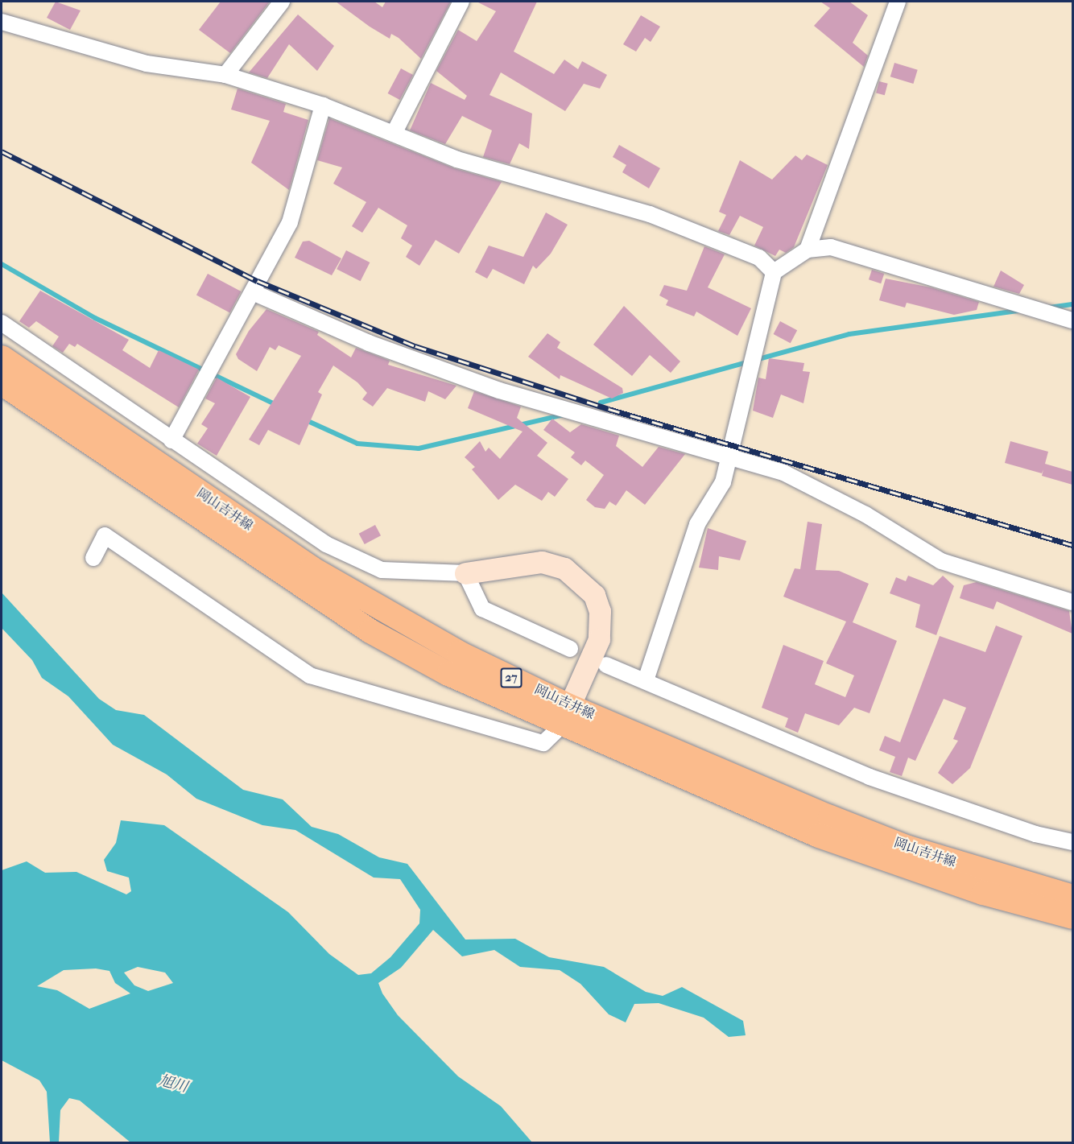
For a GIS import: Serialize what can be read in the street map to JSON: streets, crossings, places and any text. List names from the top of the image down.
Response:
{
  "streets": {
    "main road": ["岡山吉井線", "27"]
  },
  "water": ["旭川"]
}
